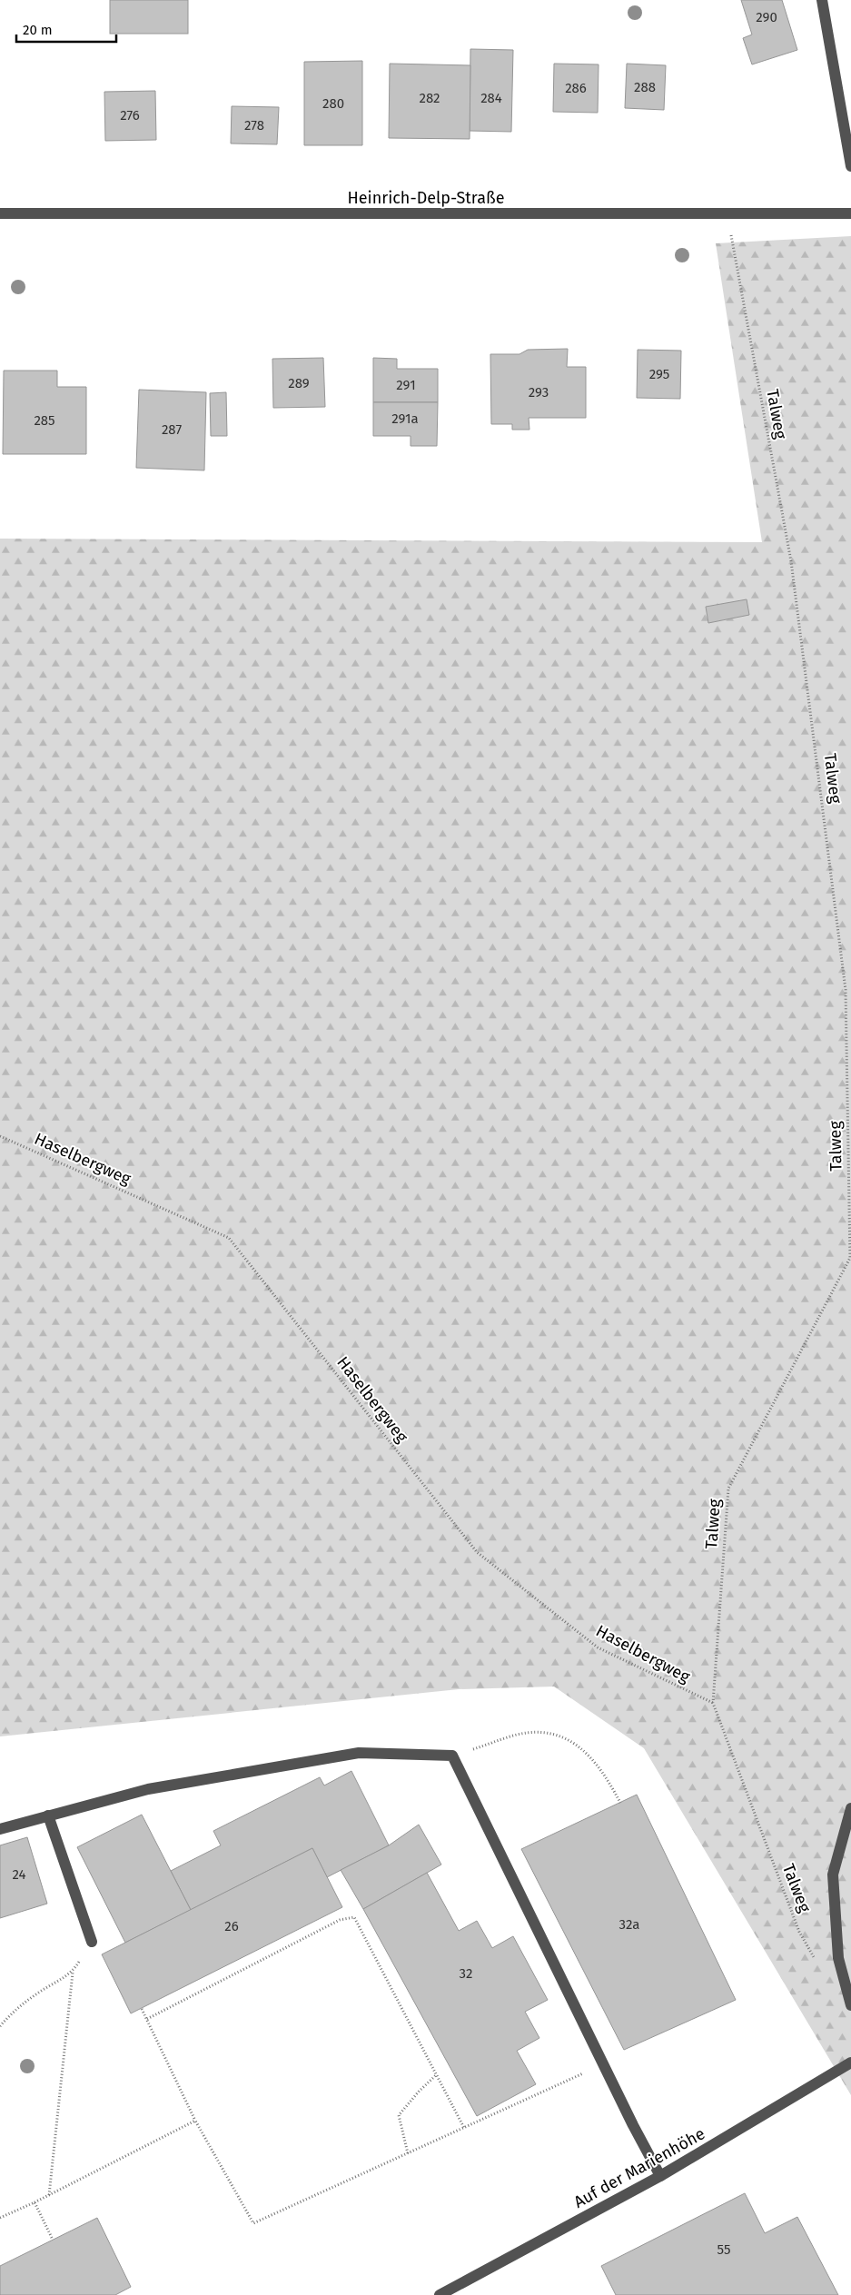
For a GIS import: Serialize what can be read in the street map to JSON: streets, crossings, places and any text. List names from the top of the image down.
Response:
{
  "streets": {
    "street": ["Heinrich-Delp-Straße", "Auf der Marienhöhe"],
    "path": ["Talweg", "Haselbergweg"]
  },
  "crossings": [
    ["Heinrich-Delp-Straße", "Talweg"],
    ["Talweg", "Haselbergweg"]
  ],
  "house_numbers": [
    "290",
    "288",
    "286",
    "282",
    "284",
    "280",
    "276",
    "278",
    "295",
    "289",
    "291",
    "293",
    "291a",
    "285",
    "287",
    "24",
    "32a",
    "26",
    "32",
    "55"
  ],
  "scale_bar": "20 m"
}
